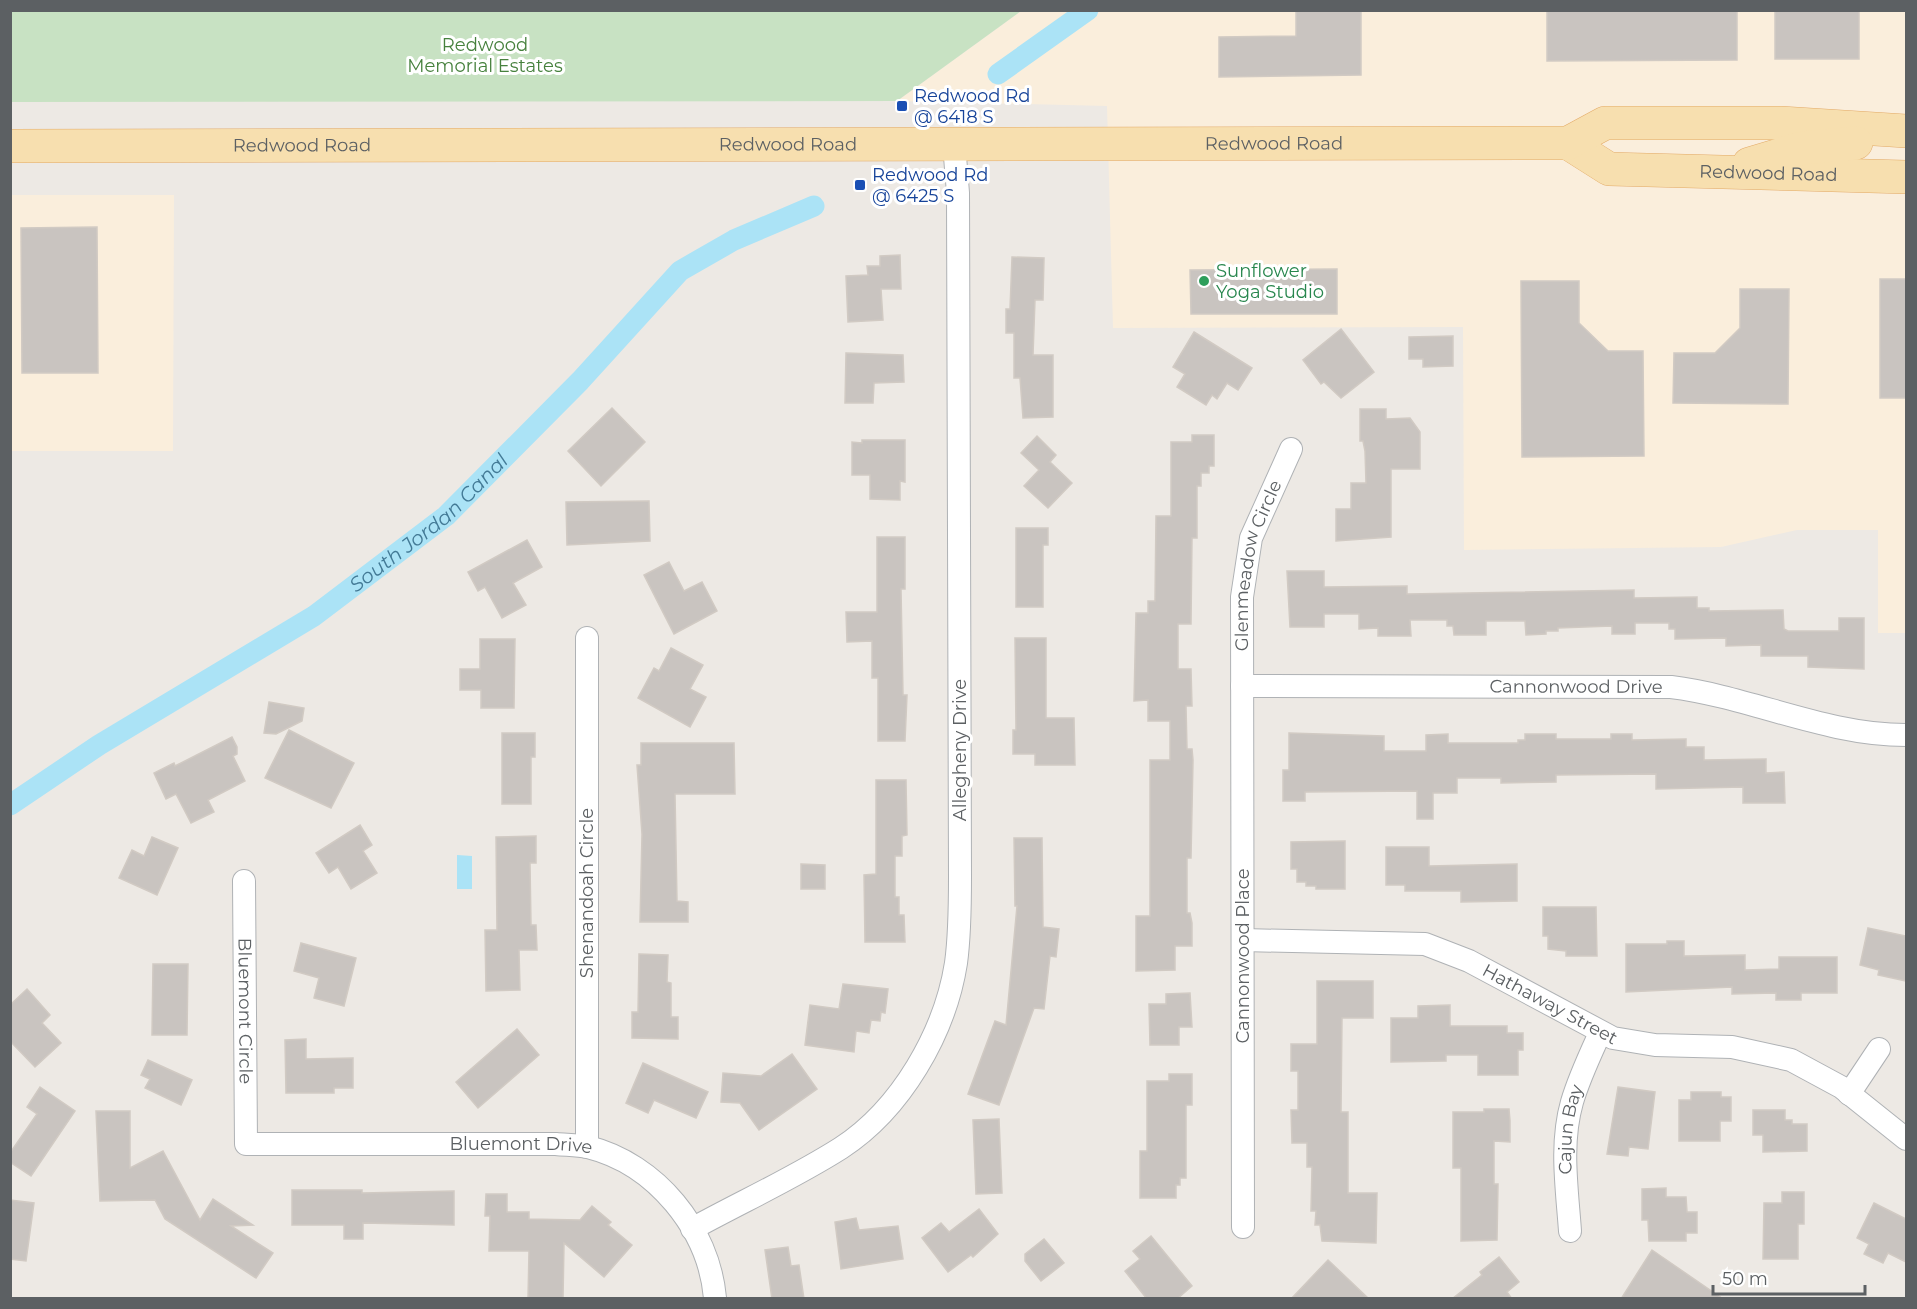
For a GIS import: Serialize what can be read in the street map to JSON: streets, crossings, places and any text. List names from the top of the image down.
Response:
{
  "streets": {
    "main road": ["Redwood Road"],
    "street": [
      "Glenmeadow Circle",
      "Cannonwood Drive",
      "Allegheny Drive",
      "Shenandoah Circle",
      "Cannonwood Place",
      "Hathaway Street",
      "Bluemont Circle",
      "Cajun Bay",
      "Bluemont Drive"
    ]
  },
  "crossings": [
    ["Redwood Road", "Allegheny Drive"],
    ["Glenmeadow Circle", "Cannonwood Drive"],
    ["Glenmeadow Circle", "Cannonwood Place"],
    ["Cannonwood Drive", "Cannonwood Place"],
    ["Allegheny Drive", "Bluemont Drive"],
    ["Shenandoah Circle", "Bluemont Drive"],
    ["Cannonwood Place", "Hathaway Street"],
    ["Hathaway Street", "Cajun Bay"],
    ["Bluemont Circle", "Bluemont Drive"]
  ],
  "water": ["South Jordan Canal"],
  "parks": ["Redwood Memorial Estates"],
  "places": {
    "transit": ["Redwood Rd @ 6418 S", "Redwood Rd @ 6425 S"],
    "other": ["Sunflower Yoga Studio"]
  },
  "scale_bar": "50 m"
}
